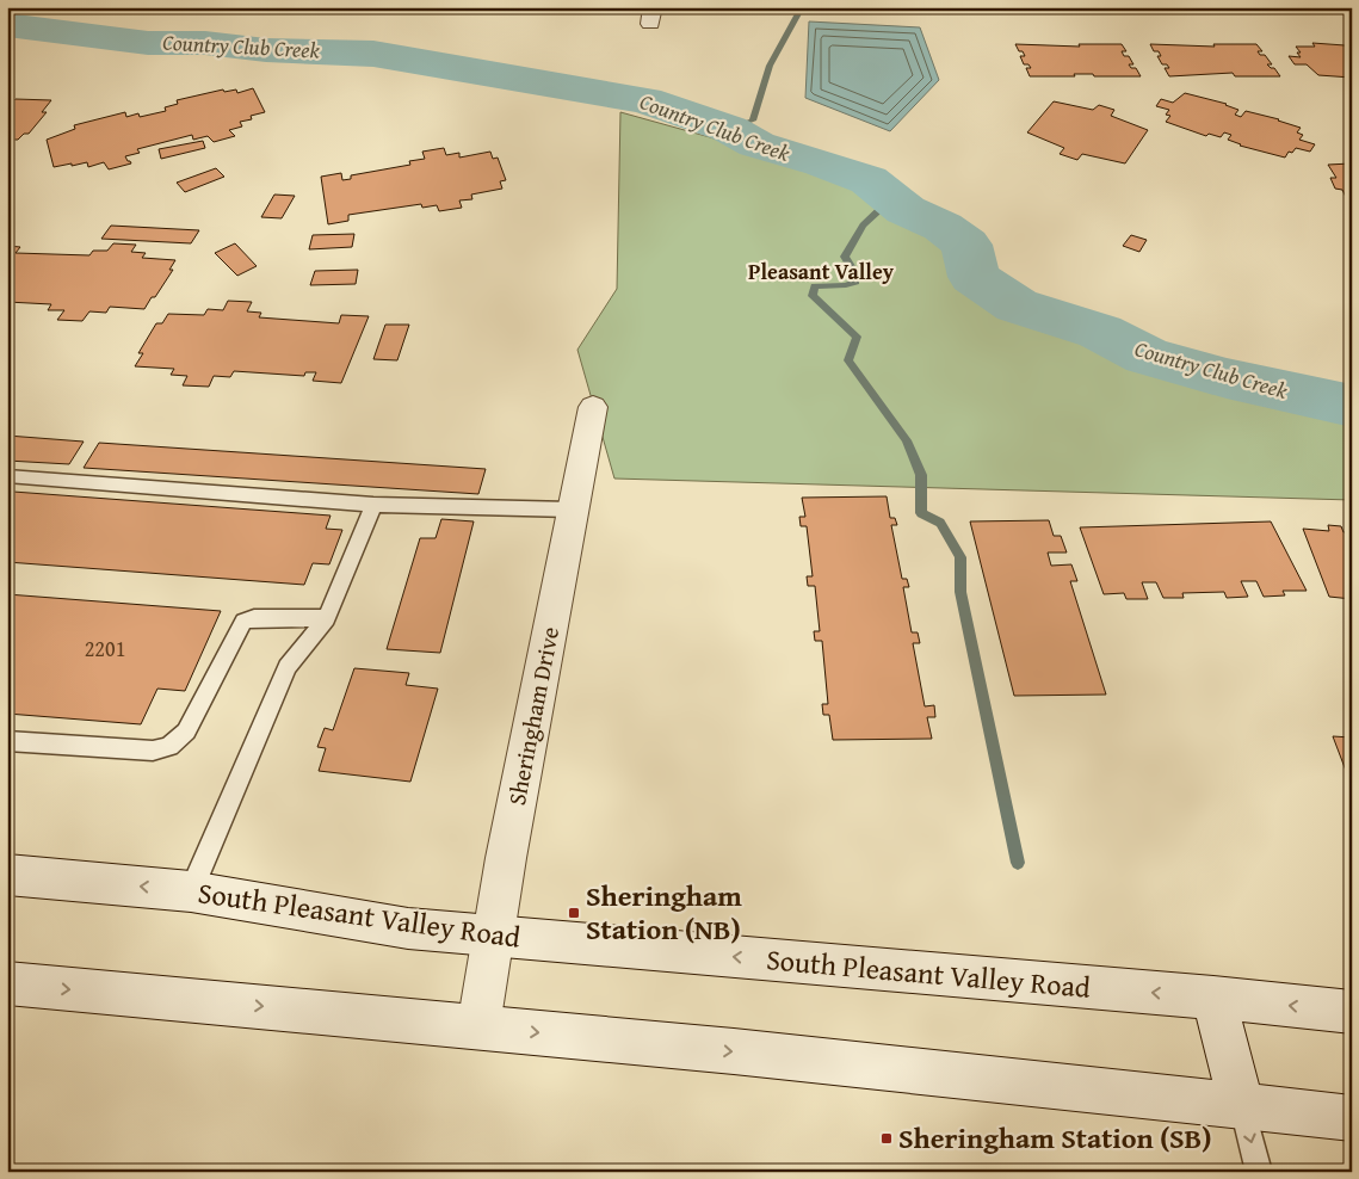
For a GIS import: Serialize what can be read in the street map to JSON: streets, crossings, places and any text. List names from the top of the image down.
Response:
{
  "streets": {
    "main road": ["Sheringham Drive", "South Pleasant Valley Road"]
  },
  "crossings": [
    ["Sheringham Drive", "South Pleasant Valley Road"]
  ],
  "districts": ["Pleasant Valley"],
  "water": ["Country Club Creek"],
  "places": {
    "transit": ["Sheringham Station (NB)", "Sheringham Station (SB)"]
  },
  "house_numbers": ["2201"]
}
